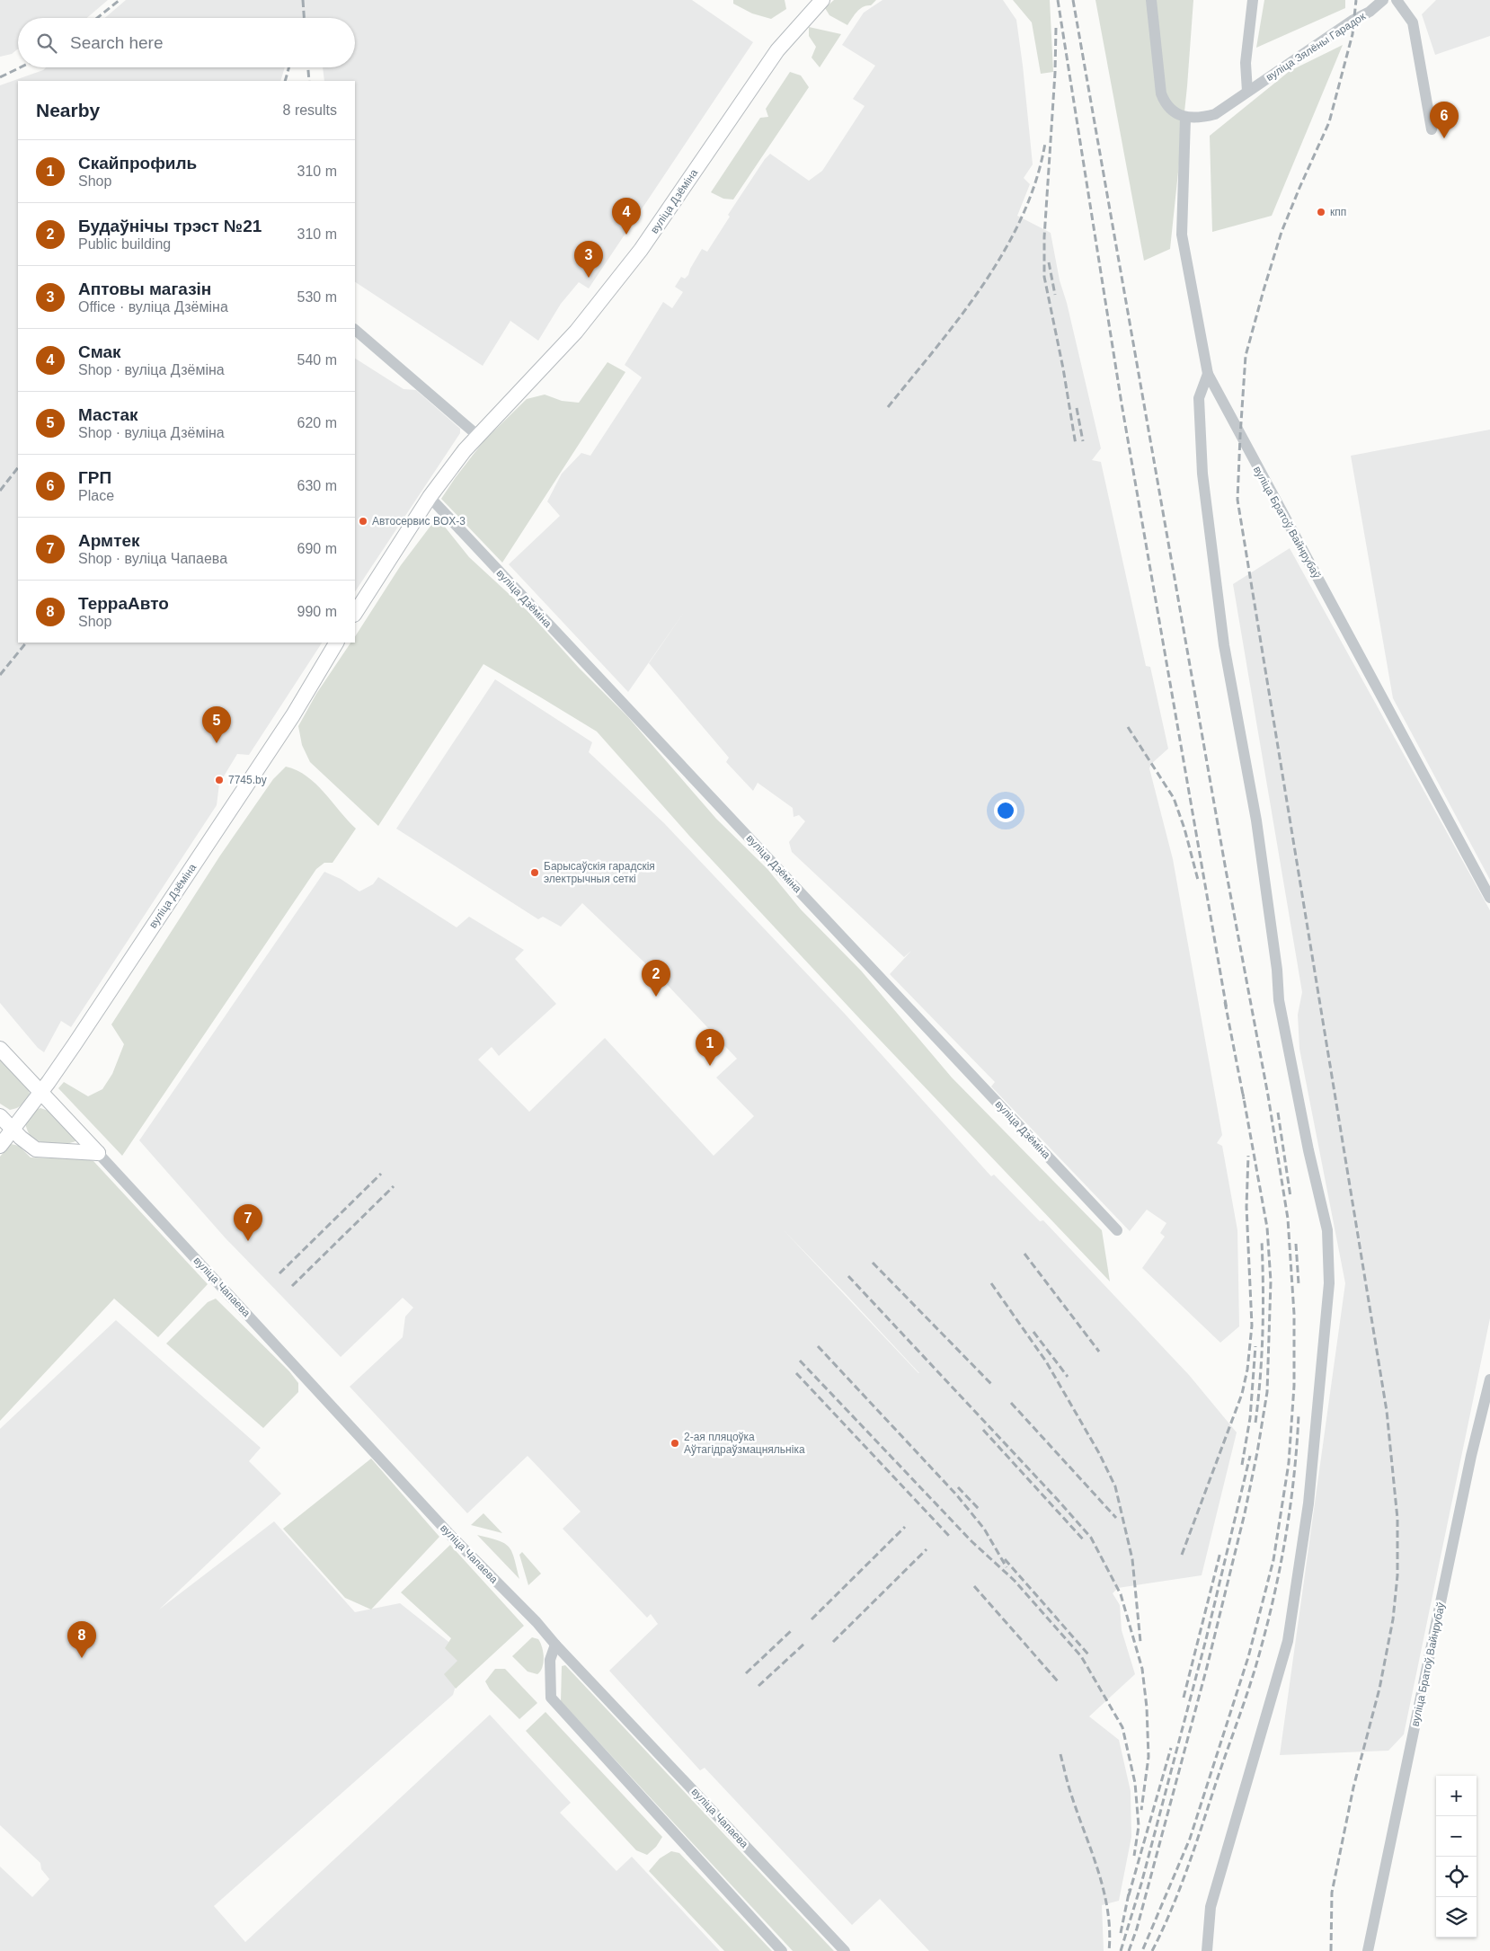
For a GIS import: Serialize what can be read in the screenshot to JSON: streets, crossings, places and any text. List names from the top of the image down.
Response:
{
  "streets": {
    "main road": ["вуліца Дзёміна", "вуліца Чапаева"],
    "street": ["вуліца Зялёны Гарадок", "вуліца Братоў Вайнрубаў"]
  },
  "crossings": [
    ["вуліца Зялёны Гарадок", "вуліца Братоў Вайнрубаў"],
    ["вуліца Дзёміна", "вуліца Чапаева"]
  ],
  "places": [
    "кпп",
    "Автосервис BOX-3",
    "7745.by",
    "Барысаўскія гарадскія электрычныя сеткі",
    "2-ая пляцоўка Аўтагідраўзмацняльніка"
  ],
  "page": {
    "search": "Search here",
    "heading": ["Nearby", "8 results"],
    "pins": [
      "6",
      "4",
      "3",
      "5",
      "2",
      "1",
      "7",
      "8"
    ],
    "list": [
      {
        "mark": "1",
        "name": "Скайпрофиль",
        "note": "Shop",
        "value": "310 m"
      },
      {
        "mark": "2",
        "name": "Будаўнічы трэст №21",
        "note": "Public building",
        "value": "310 m"
      },
      {
        "mark": "3",
        "name": "Аптовы магазін",
        "note": "Office · вуліца Дзёміна",
        "value": "530 m"
      },
      {
        "mark": "4",
        "name": "Смак",
        "note": "Shop · вуліца Дзёміна",
        "value": "540 m"
      },
      {
        "mark": "5",
        "name": "Мастак",
        "note": "Shop · вуліца Дзёміна",
        "value": "620 m"
      },
      {
        "mark": "6",
        "name": "ГРП",
        "note": "Place",
        "value": "630 m"
      },
      {
        "mark": "7",
        "name": "Армтек",
        "note": "Shop · вуліца Чапаева",
        "value": "690 m"
      },
      {
        "mark": "8",
        "name": "ТерраАвто",
        "note": "Shop",
        "value": "990 m"
      }
    ],
    "map_buttons": ["+", "−"]
  }
}
